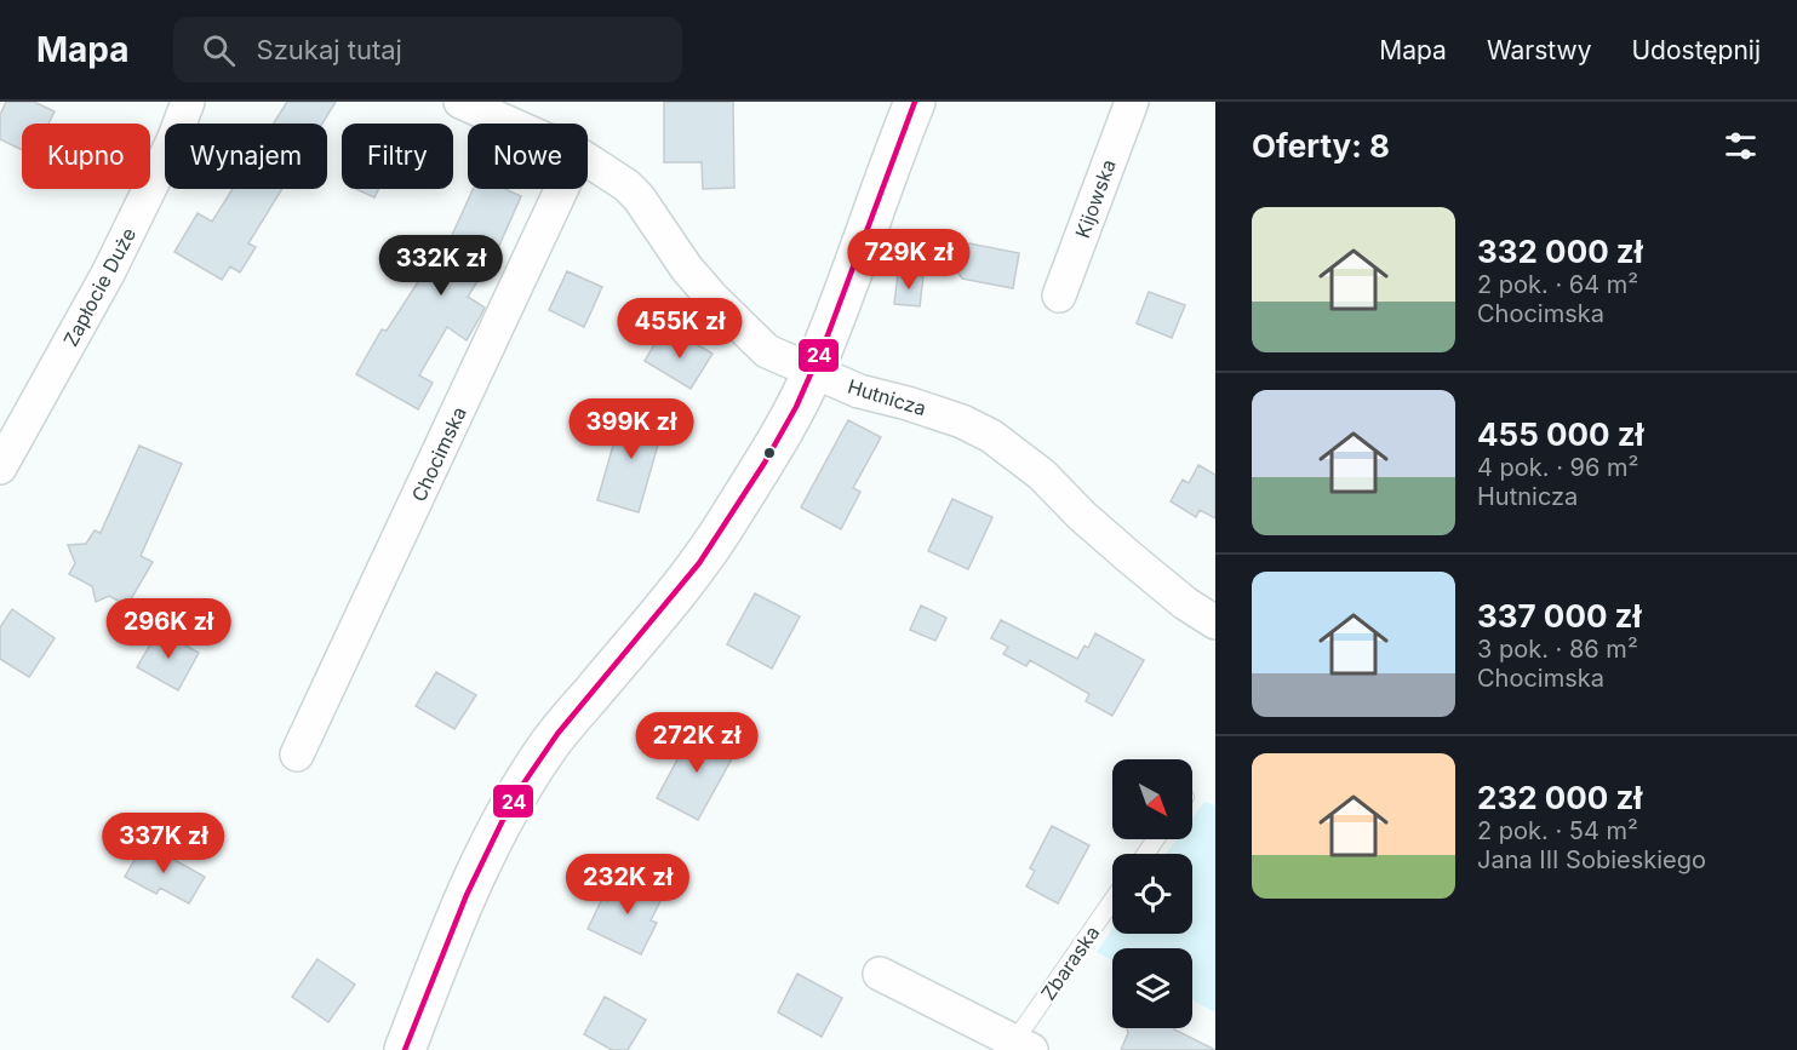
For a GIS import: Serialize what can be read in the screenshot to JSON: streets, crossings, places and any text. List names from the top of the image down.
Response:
{
  "streets": {
    "street": [
      "Kijowska",
      "Zapłocie Duże",
      "Hutnicza",
      "Chocimska",
      "Zbaraska"
    ]
  },
  "lines": ["transit line 24"],
  "north": "bottom right",
  "page": {
    "header": "Mapa",
    "search": "Szukaj tutaj",
    "nav": ["Mapa", "Warstwy", "Udostępnij"],
    "heading": "Oferty: 8",
    "chip": [
      "Kupno",
      "Wynajem",
      "Filtry",
      "Nowe"
    ],
    "list": [
      {
        "name": "332 000 zł",
        "note": "2 pok. · 64 m² · Chocimska"
      },
      {
        "name": "455 000 zł",
        "note": "4 pok. · 96 m² · Hutnicza"
      },
      {
        "name": "337 000 zł",
        "note": "3 pok. · 86 m² · Chocimska"
      },
      {
        "name": "232 000 zł",
        "note": "2 pok. · 54 m² · Jana III Sobieskiego"
      }
    ],
    "price": [
      "729K zł",
      "332K zł",
      "455K zł",
      "399K zł",
      "296K zł",
      "272K zł",
      "337K zł",
      "232K zł"
    ]
  }
}
